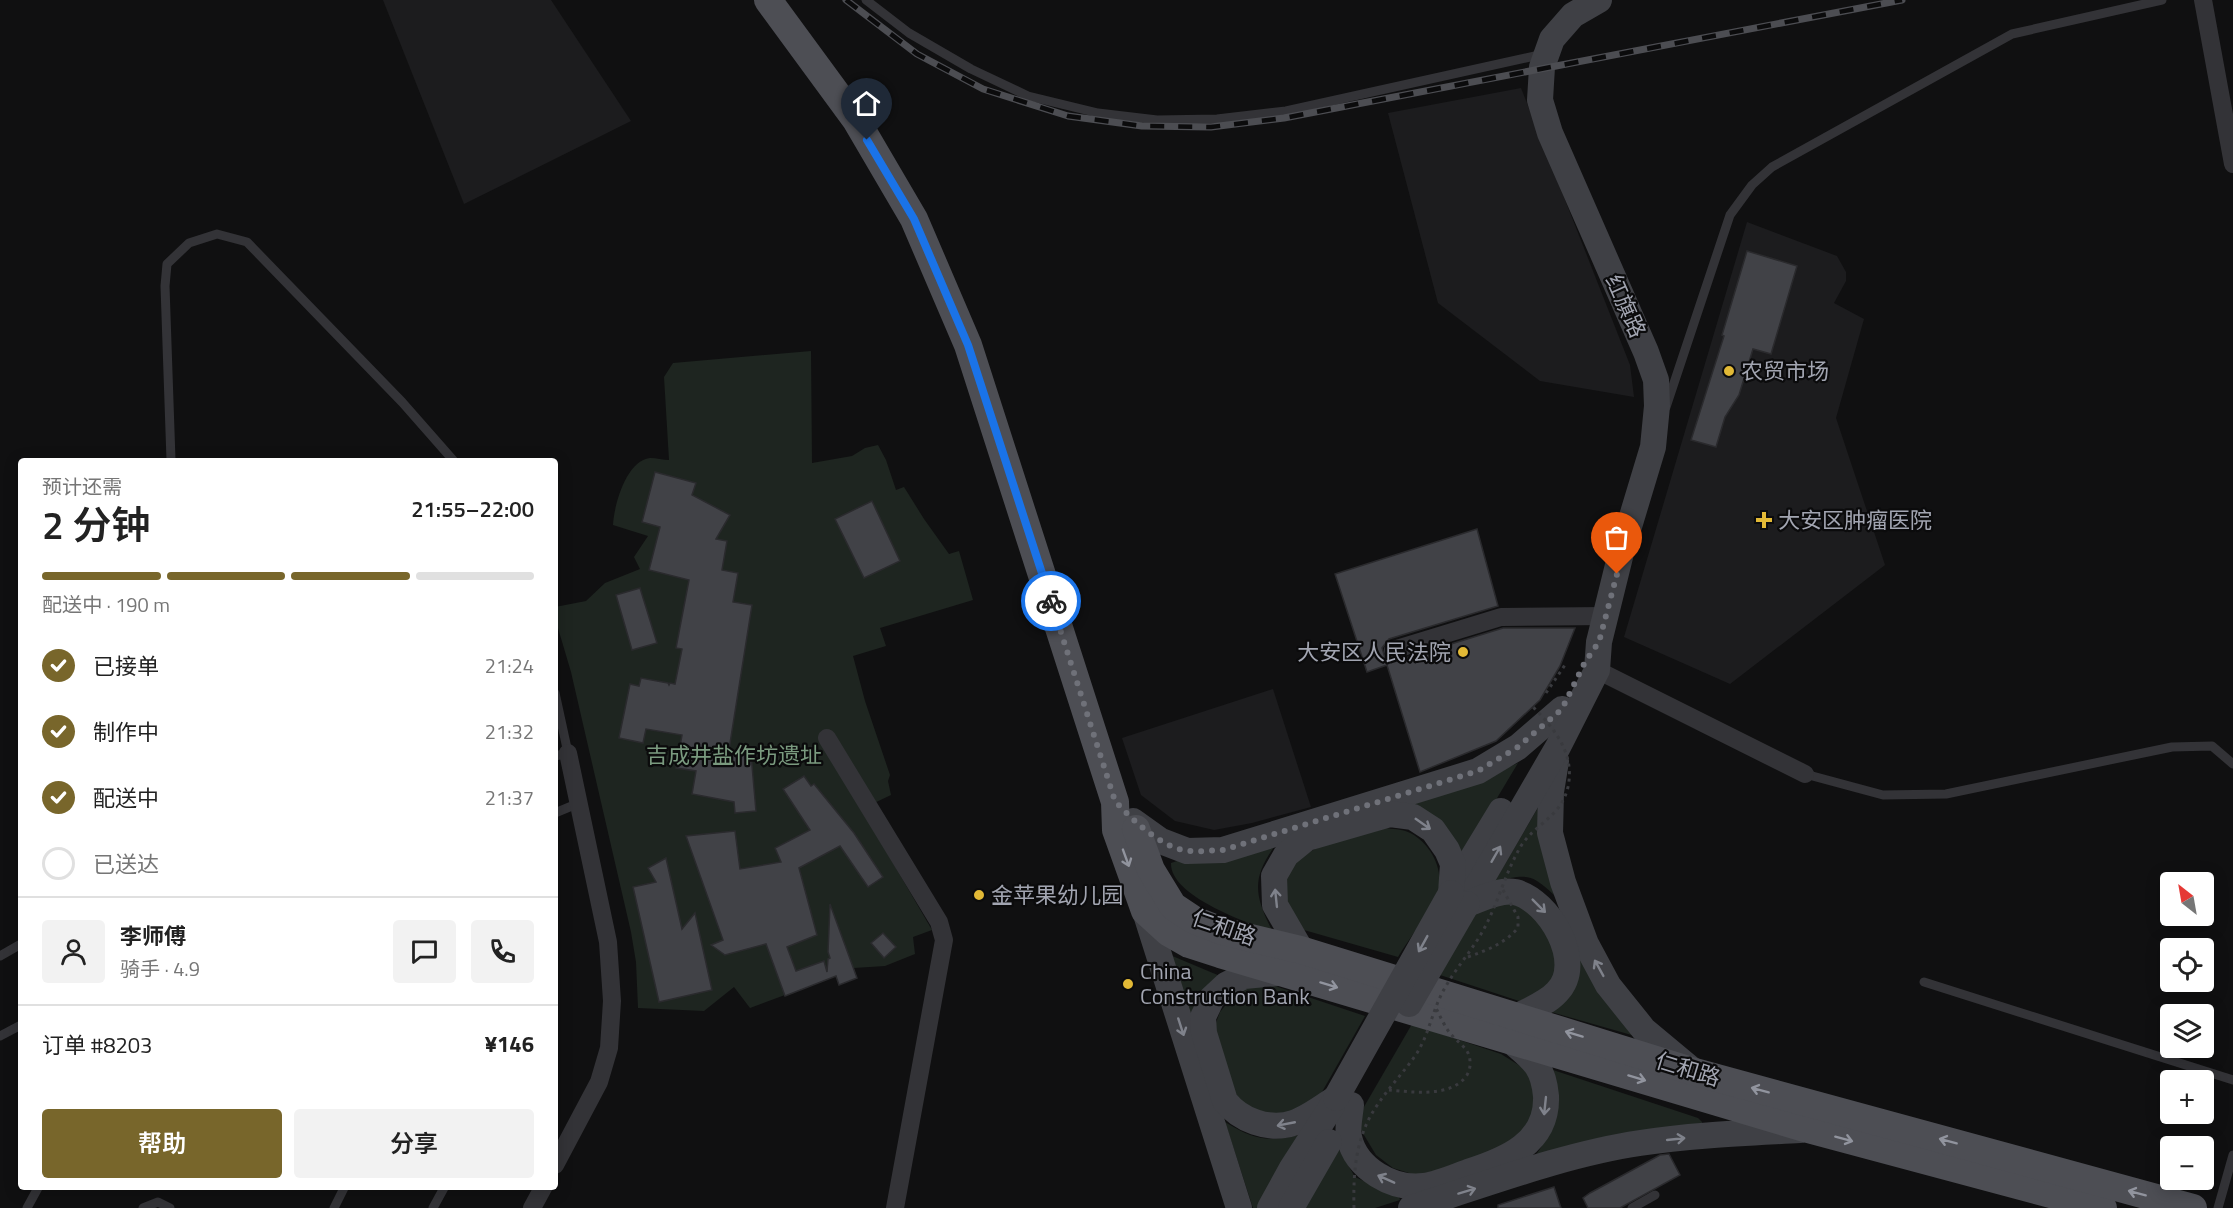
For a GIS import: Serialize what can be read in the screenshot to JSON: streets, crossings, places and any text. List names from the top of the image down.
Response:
{
  "streets": {
    "main road": ["红旗路", "仁和路"]
  },
  "parks": ["吉成井盐作坊遗址"],
  "places": {
    "other": [
      "农贸市场",
      "大安区人民法院",
      "金苹果幼儿园",
      "China Construction Bank"
    ],
    "health": ["大安区肿瘤医院"]
  },
  "north": "top left",
  "page": {
    "heading": ["2 分钟", "预计还需", "21:55–22:00"],
    "panel": [
      "李师傅",
      "骑手 · 4.9",
      "订单 #8203",
      "¥146"
    ],
    "bar": "配送中 · 190 m",
    "list": [
      ["已接单", "21:24"],
      ["制作中", "21:32"],
      ["配送中", "21:37"],
      "已送达"
    ],
    "map_buttons": ["+", "−"],
    "buttons": ["帮助", "分享"]
  }
}
